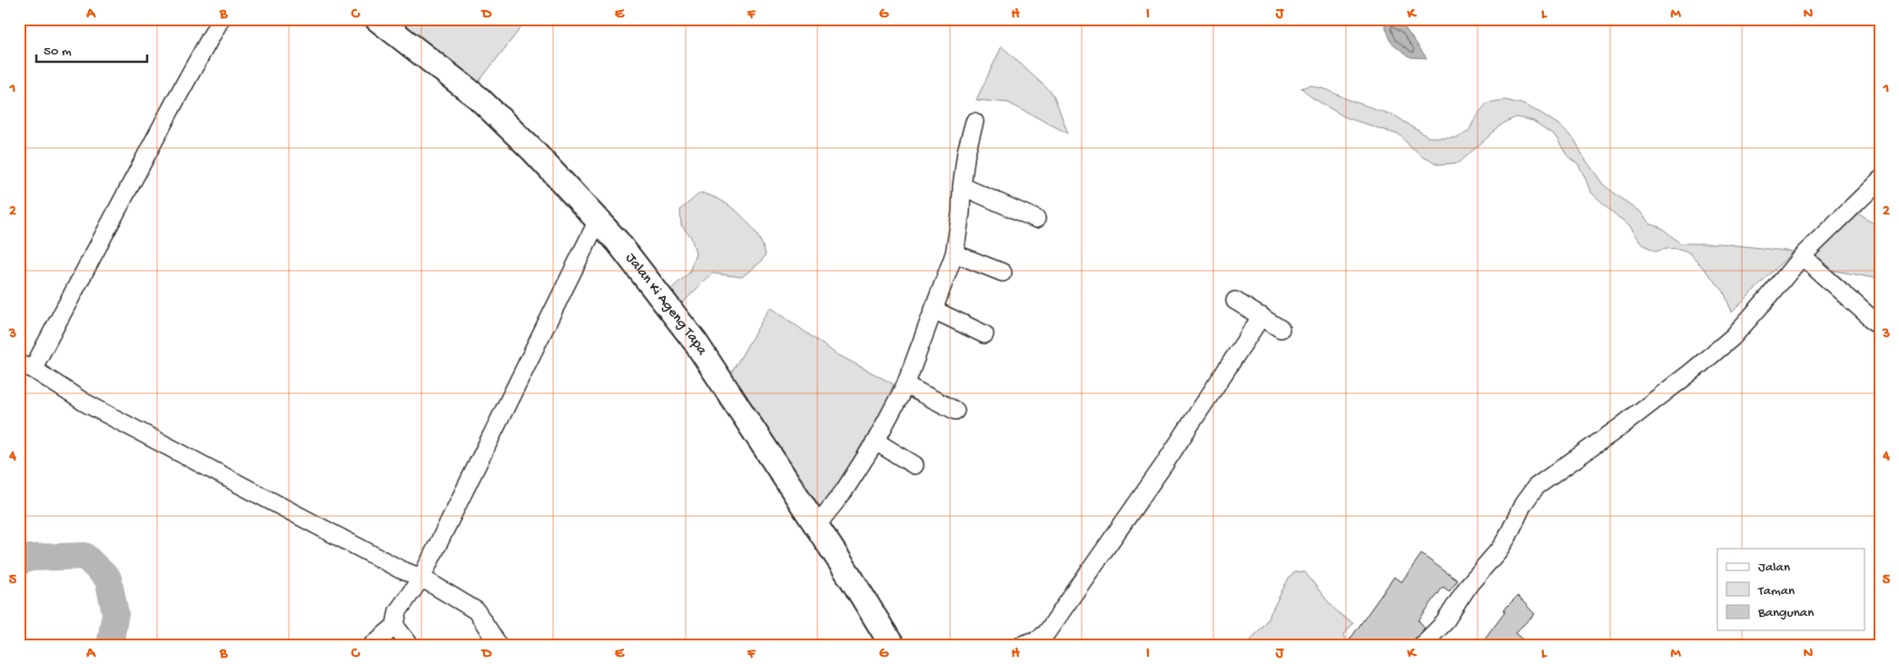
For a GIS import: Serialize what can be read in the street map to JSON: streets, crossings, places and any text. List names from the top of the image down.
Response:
{
  "streets": {
    "street": ["Jalan Ki Ageng Tapa"]
  },
  "legend": ["Jalan", "Taman", "Bangunan"],
  "scale_bar": "50 m",
  "grid": {
    "columns": [
      "A",
      "B",
      "C",
      "D",
      "E",
      "F",
      "G",
      "H",
      "I",
      "J",
      "K",
      "L",
      "M",
      "N"
    ],
    "rows": [
      "1",
      "2",
      "3",
      "4",
      "5"
    ]
  }
}
